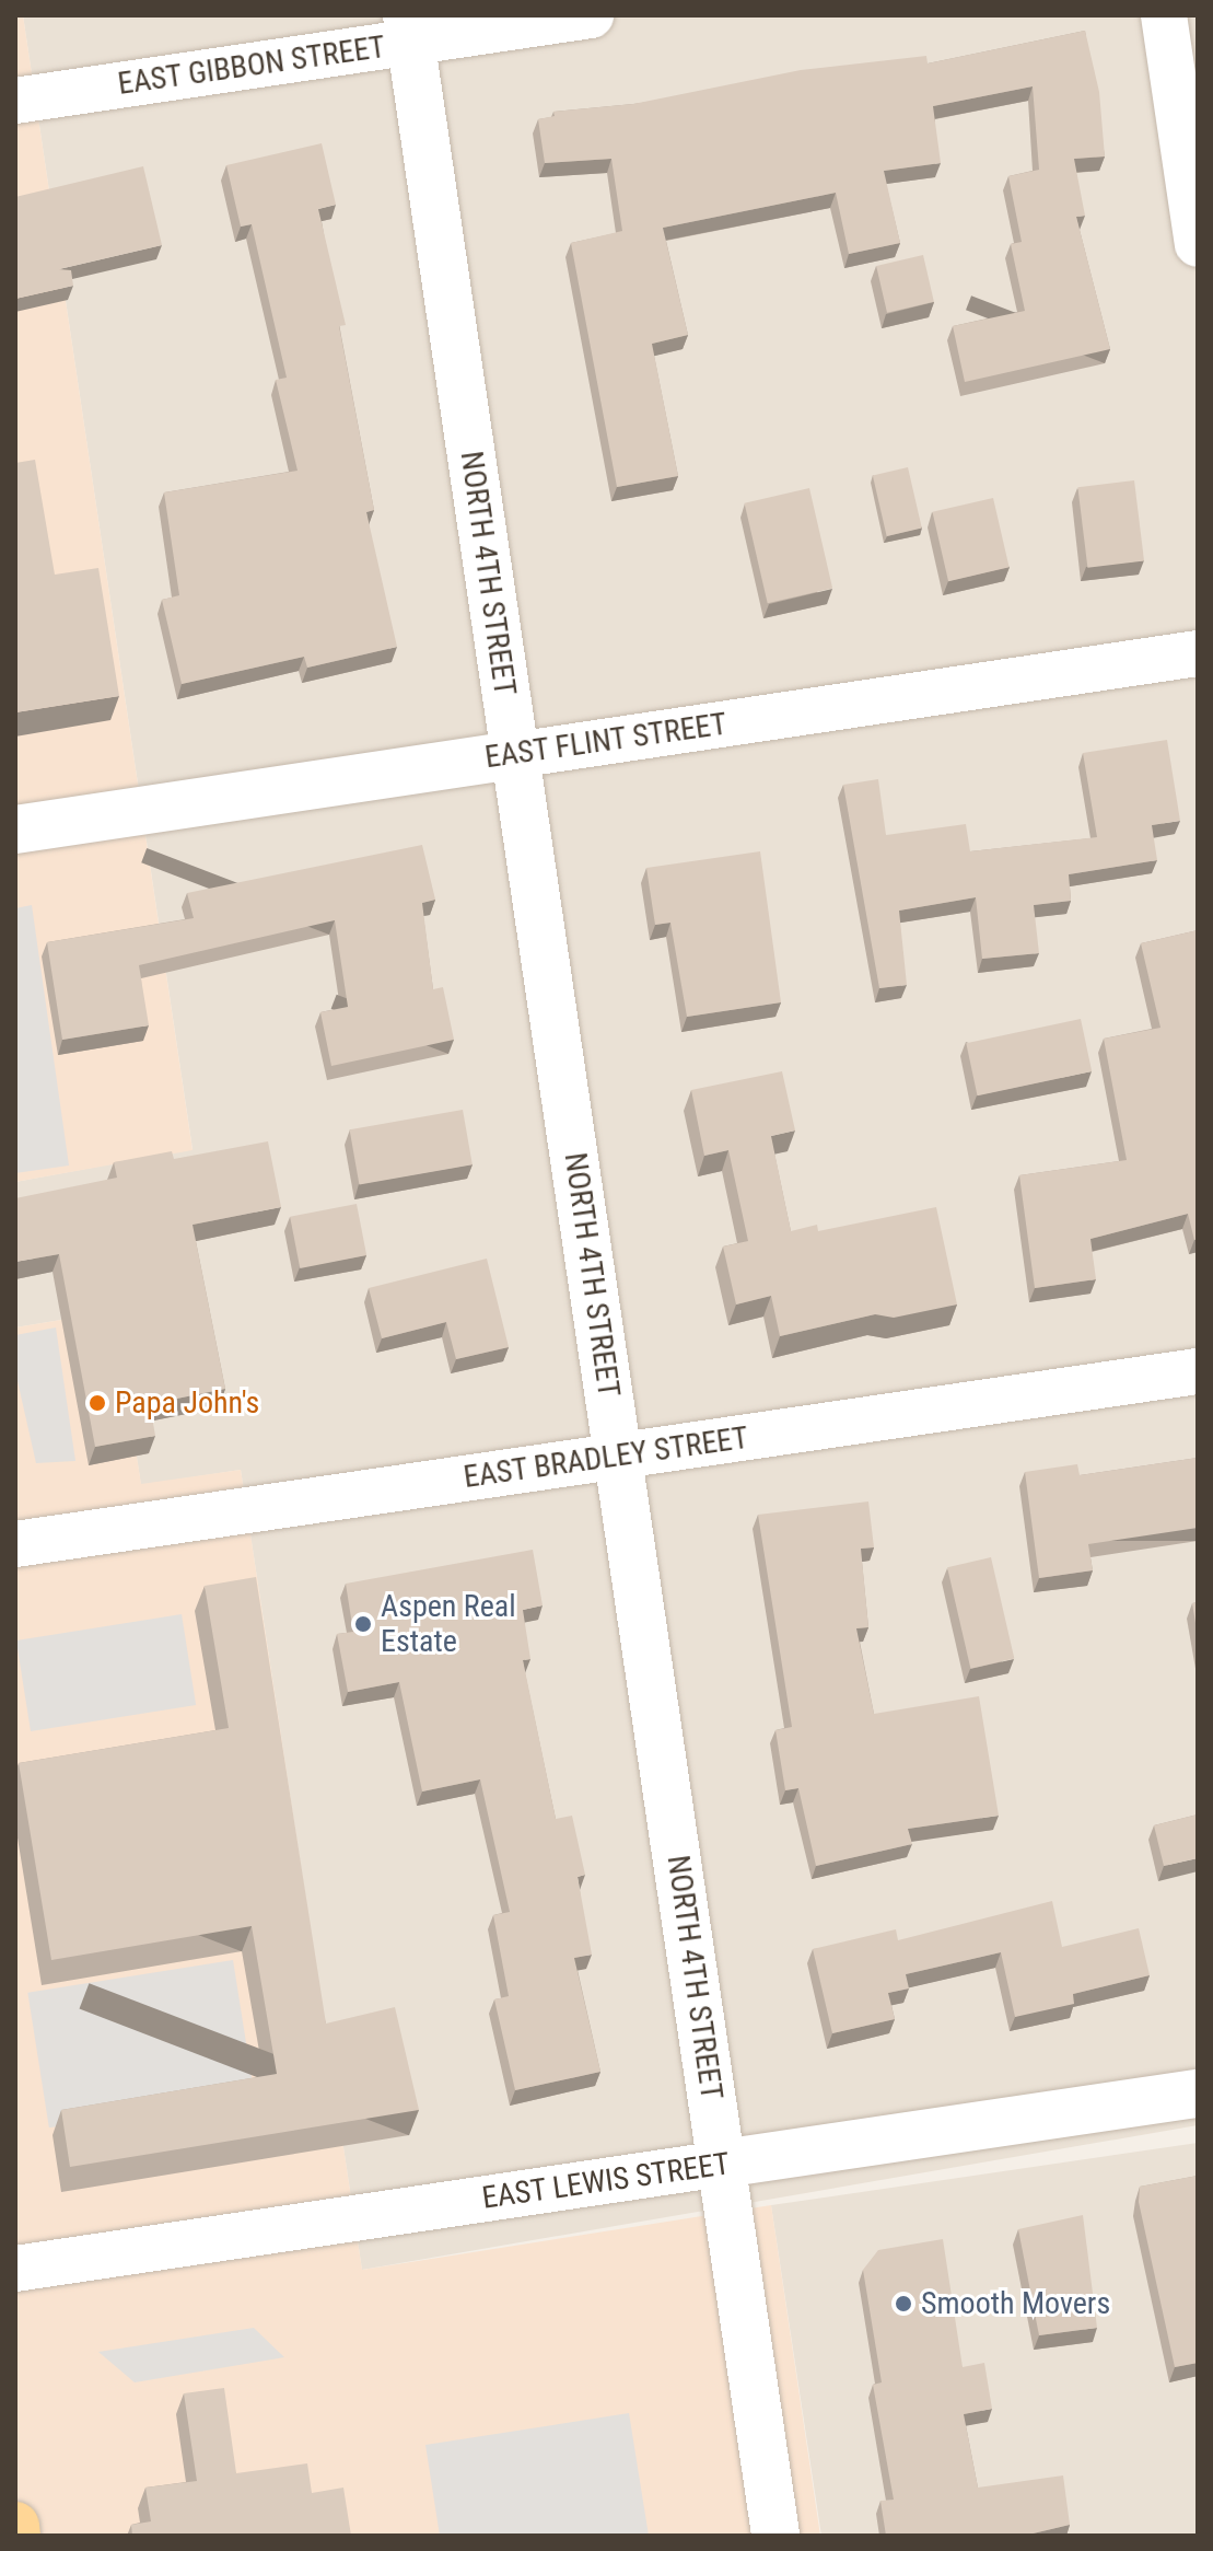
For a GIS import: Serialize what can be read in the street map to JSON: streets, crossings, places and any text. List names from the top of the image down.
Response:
{
  "streets": {
    "street": [
      "EAST GIBBON STREET",
      "NORTH 4TH STREET",
      "EAST FLINT STREET",
      "EAST BRADLEY STREET",
      "EAST LEWIS STREET"
    ]
  },
  "crossings": [
    ["EAST GIBBON STREET", "NORTH 4TH STREET"],
    ["NORTH 4TH STREET", "EAST FLINT STREET"],
    ["NORTH 4TH STREET", "EAST BRADLEY STREET"],
    ["NORTH 4TH STREET", "EAST LEWIS STREET"]
  ],
  "places": ["Papa John's", "Aspen Real Estate", "Smooth Movers"]
}
